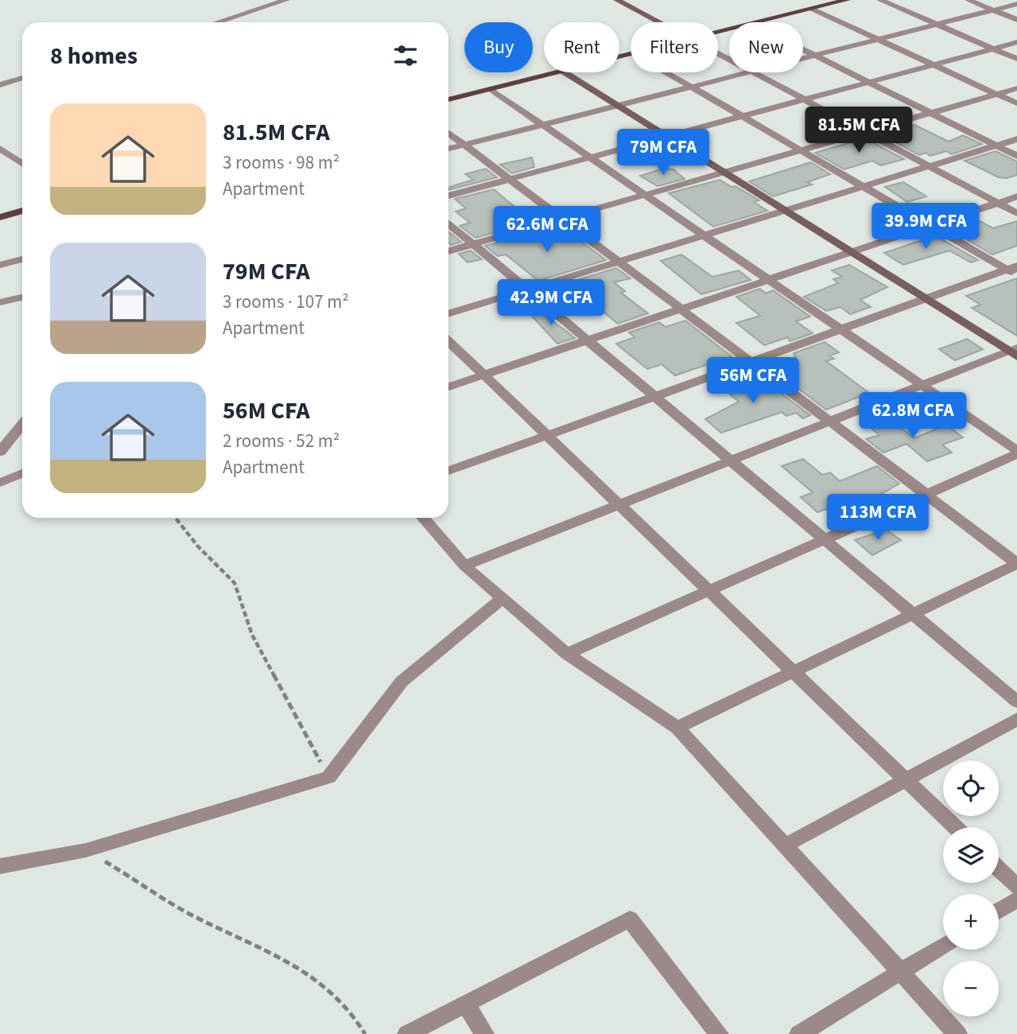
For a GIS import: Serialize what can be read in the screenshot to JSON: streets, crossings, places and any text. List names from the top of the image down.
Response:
{
  "page": {
    "chip": [
      "Buy",
      "Rent",
      "Filters",
      "New"
    ],
    "heading": "8 homes",
    "list": [
      {
        "name": "81.5M CFA",
        "note": "3 rooms · 98 m² · Apartment"
      },
      {
        "name": "79M CFA",
        "note": "3 rooms · 107 m² · Apartment"
      },
      {
        "name": "56M CFA",
        "note": "2 rooms · 52 m² · Apartment"
      }
    ],
    "price": [
      "81.5M CFA",
      "79M CFA",
      "39.9M CFA",
      "62.6M CFA",
      "42.9M CFA",
      "56M CFA",
      "62.8M CFA",
      "113M CFA"
    ],
    "map_buttons": ["+", "−"]
  }
}
